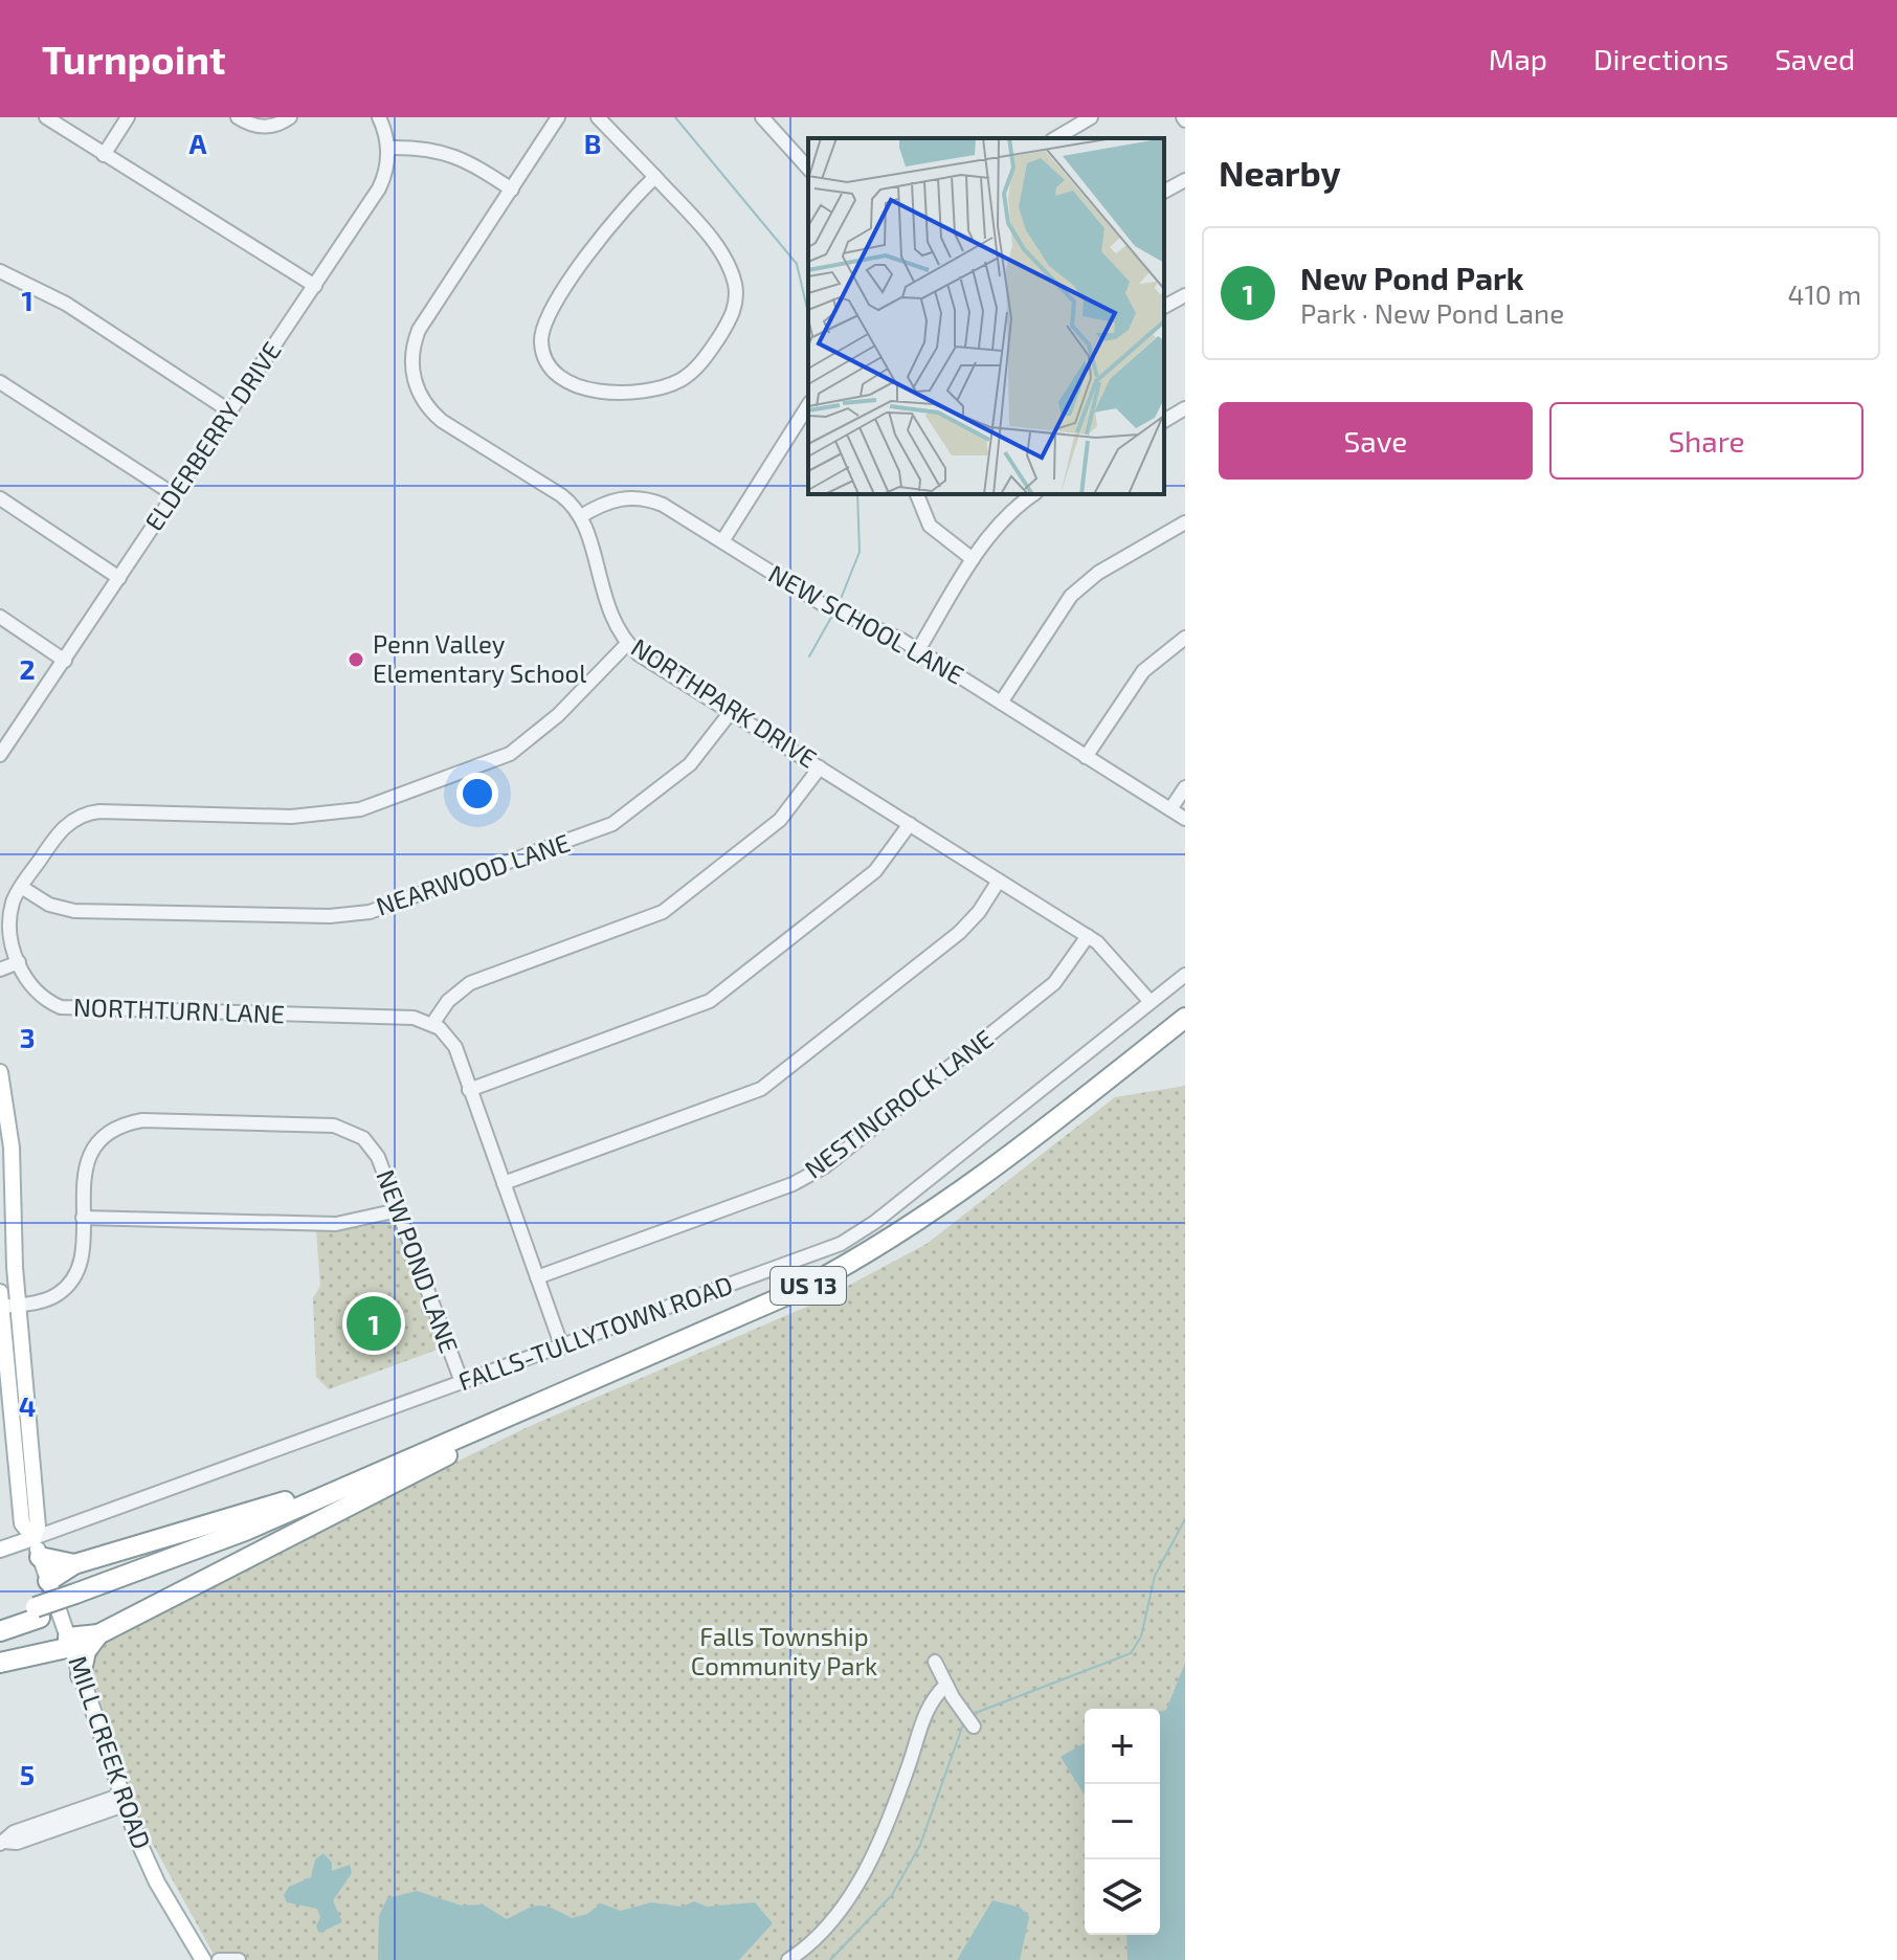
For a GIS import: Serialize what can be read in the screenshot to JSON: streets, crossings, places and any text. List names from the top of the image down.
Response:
{
  "streets": {
    "highway": ["US 13"],
    "main road": ["MILL CREEK ROAD"],
    "street": [
      "ELDERBERRY DRIVE",
      "NEW SCHOOL LANE",
      "NORTHPARK DRIVE",
      "NEARWOOD LANE",
      "NORTHTURN LANE",
      "NESTINGROCK LANE",
      "NEW POND LANE",
      "FALLS-TULLYTOWN ROAD"
    ]
  },
  "crossings": [
    ["NEW SCHOOL LANE", "NORTHPARK DRIVE"],
    ["NORTHPARK DRIVE", "NEARWOOD LANE"],
    ["NORTHPARK DRIVE", "NORTHTURN LANE"],
    ["NORTHPARK DRIVE", "NESTINGROCK LANE"],
    ["NORTHPARK DRIVE", "FALLS-TULLYTOWN ROAD"],
    ["NEARWOOD LANE", "NORTHTURN LANE"],
    ["NEW POND LANE", "FALLS-TULLYTOWN ROAD"],
    ["FALLS-TULLYTOWN ROAD", "MILL CREEK ROAD"]
  ],
  "parks": ["Falls Township Community Park"],
  "places": ["Penn Valley Elementary School"],
  "page": {
    "header": "Turnpoint",
    "nav": ["Map", "Directions", "Saved"],
    "heading": "Nearby",
    "list": [
      {
        "mark": "1",
        "name": "New Pond Park",
        "note": "Park · New Pond Lane",
        "value": "410 m"
      }
    ],
    "buttons": ["Save", "Share"],
    "pins": "1",
    "map_buttons": ["+", "−"]
  },
  "grid": {
    "columns": ["A", "B"],
    "rows": [
      "1",
      "2",
      "3",
      "4",
      "5"
    ]
  }
}
